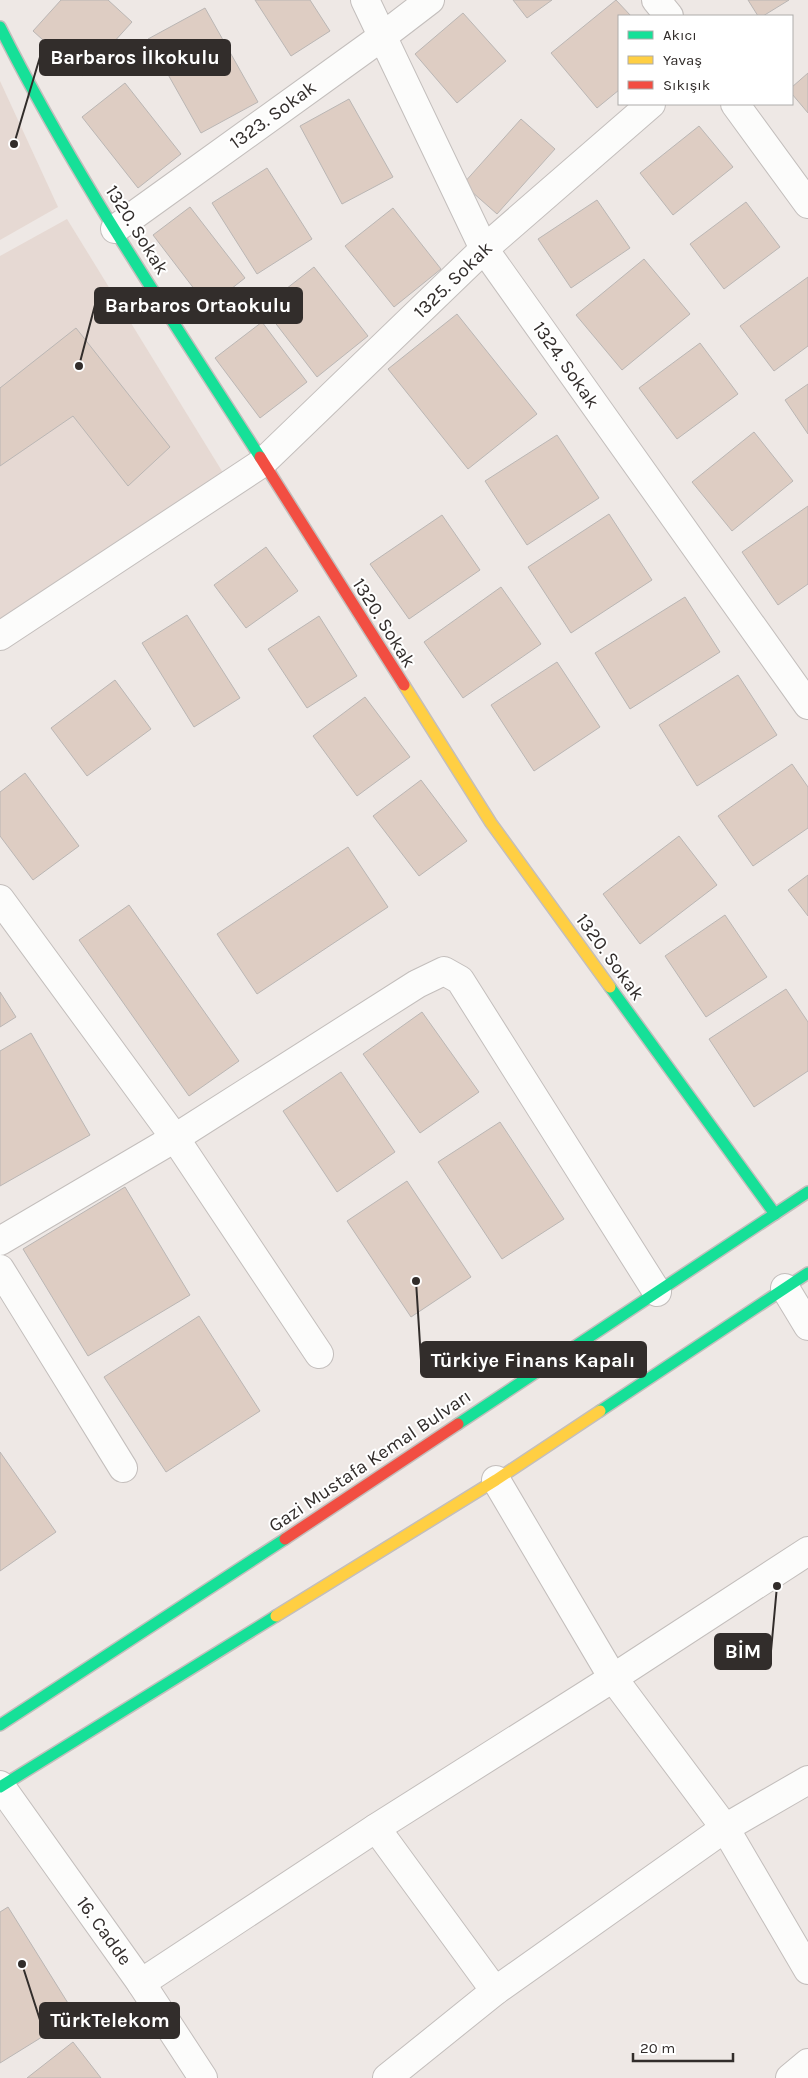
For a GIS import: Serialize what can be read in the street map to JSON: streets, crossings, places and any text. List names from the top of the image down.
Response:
{
  "streets": {
    "main road": ["1320. Sokak", "Gazi Mustafa Kemal Bulvarı"],
    "street": [
      "1323. Sokak",
      "1325. Sokak",
      "1324. Sokak",
      "16. Cadde"
    ]
  },
  "crossings": [
    ["1323. Sokak", "1320. Sokak"],
    ["1323. Sokak", "1324. Sokak"],
    ["1320. Sokak", "1325. Sokak"],
    ["1320. Sokak", "Gazi Mustafa Kemal Bulvarı"],
    ["1325. Sokak", "1324. Sokak"]
  ],
  "places": [
    "Barbaros İlkokulu",
    "Barbaros Ortaokulu",
    "Türkiye Finans Kapalı",
    "BİM",
    "TürkTelekom"
  ],
  "legend": ["Akıcı", "Yavaş", "Sıkışık"],
  "scale_bar": "20 m"
}
